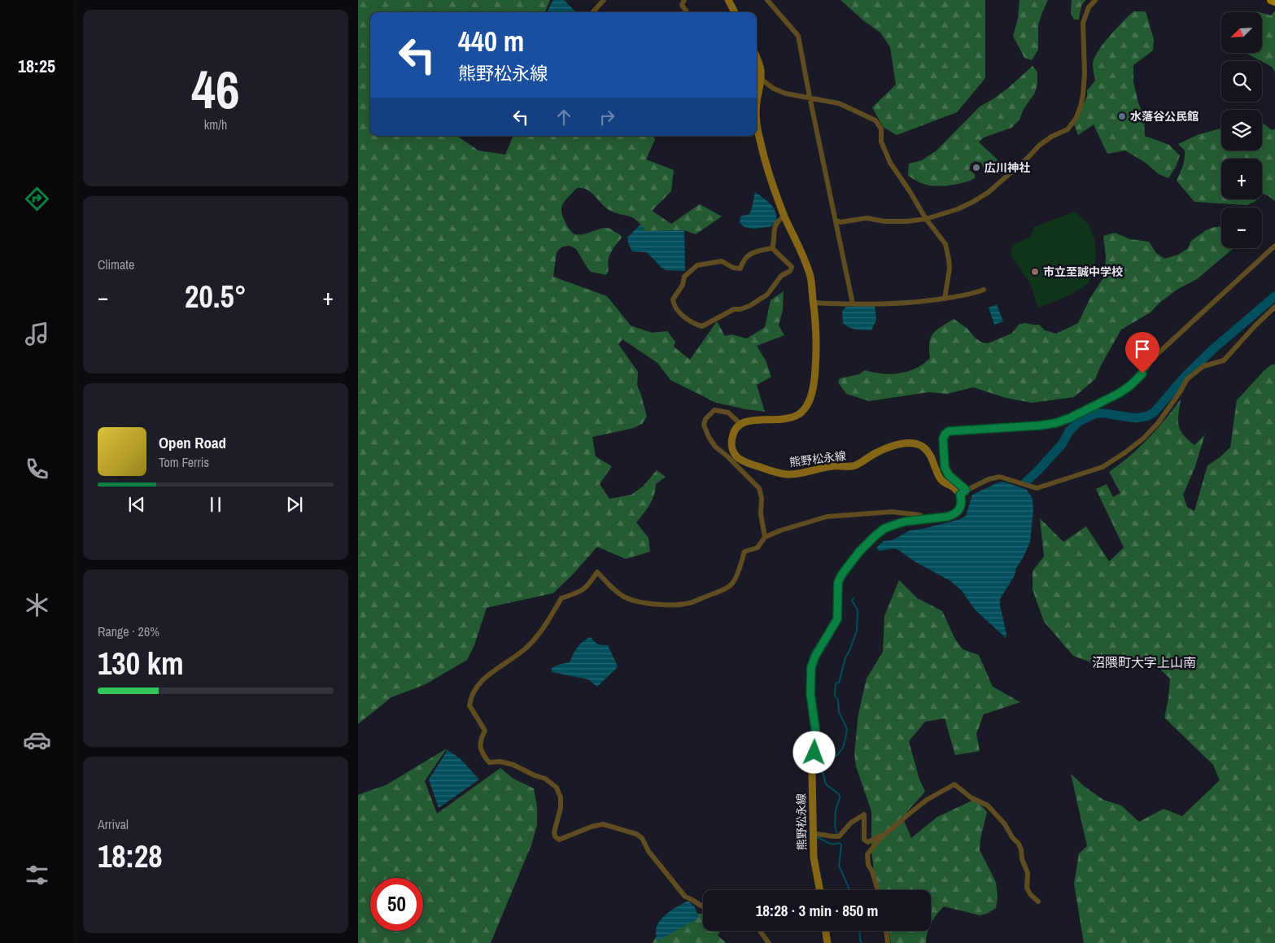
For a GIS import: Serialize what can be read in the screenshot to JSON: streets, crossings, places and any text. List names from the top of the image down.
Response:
{
  "streets": {
    "main road": ["熊野松永線"]
  },
  "districts": ["沼隈町大字上山南"],
  "places": ["水落谷公民館", "広川神社", "市立至誠中学校"],
  "north": "bottom left",
  "page": {
    "tabs": "18:25",
    "tile": [
      ["46", "km/h"],
      "Climate",
      ["Range · 26%", "130 km"],
      ["Arrival", "18:28"]
    ],
    "map_buttons": ["+", "−"],
    "turn": ["440 m", "熊野松永線"],
    "heat": ["−", "20.5°", "+"],
    "song": ["Open Road", "Tom Ferris"],
    "limit": "50",
    "trip": "18:28 · 3 min · 850 m"
  }
}
